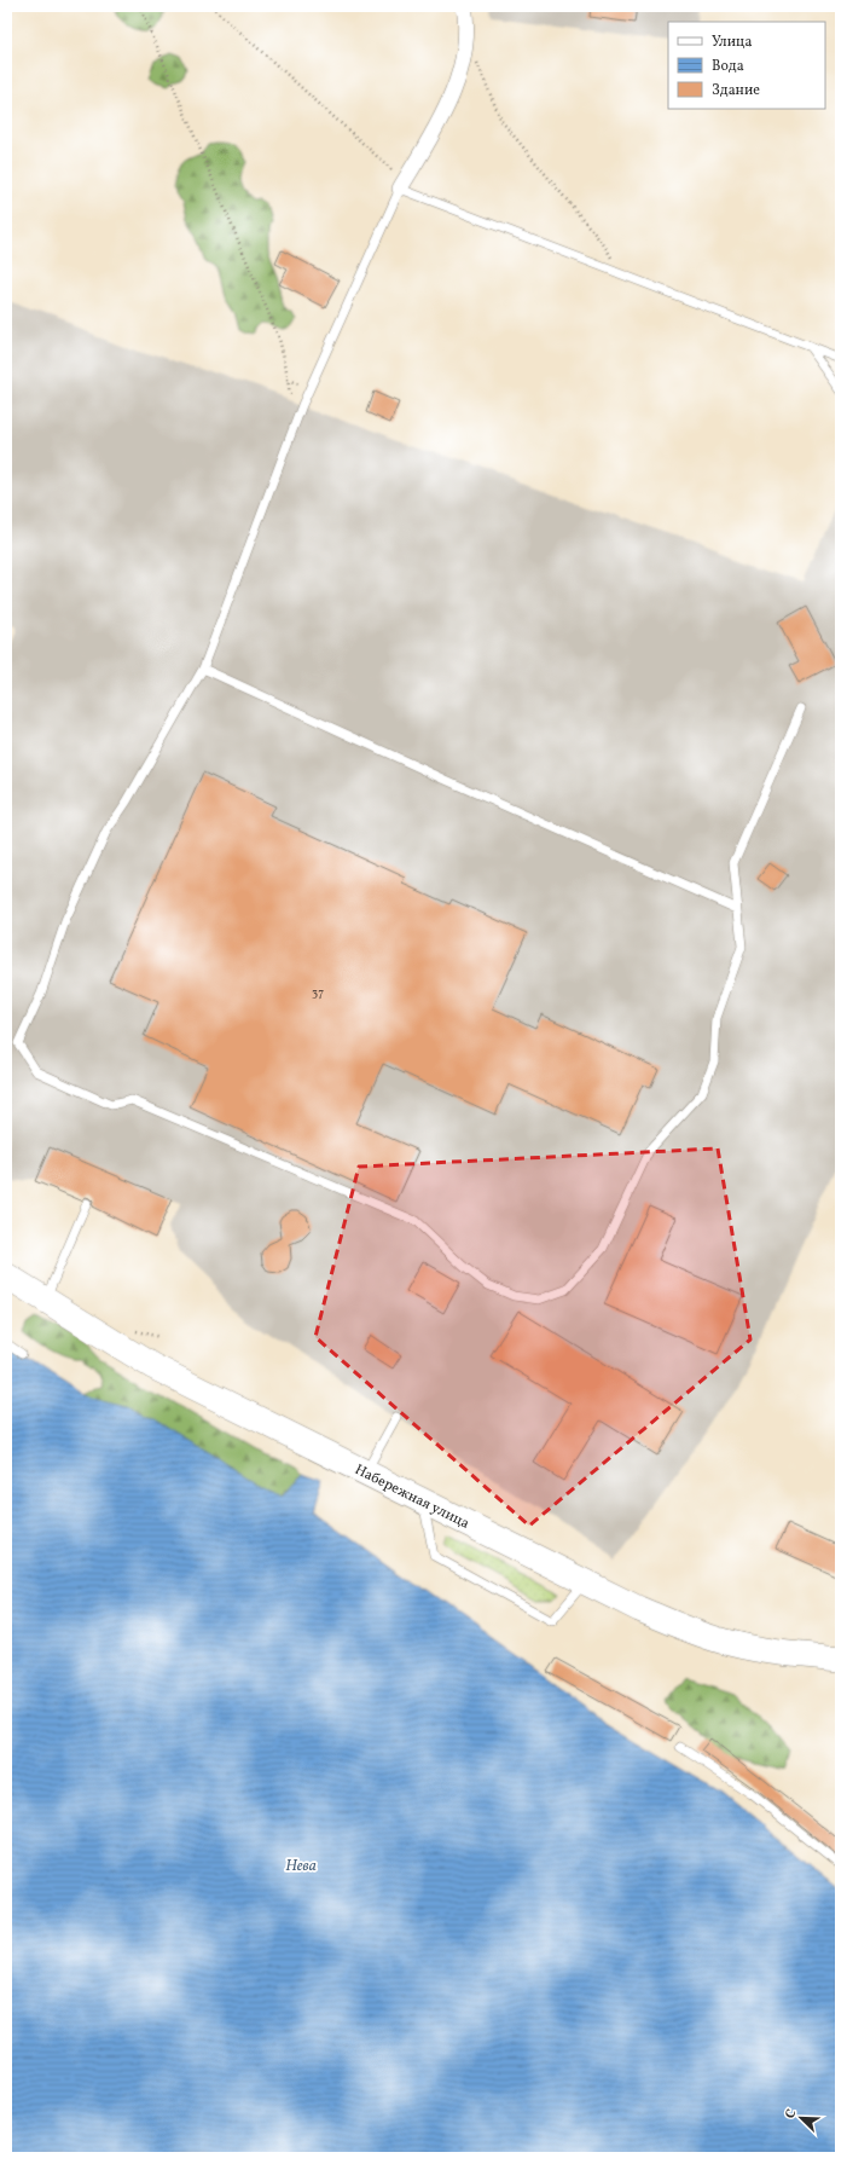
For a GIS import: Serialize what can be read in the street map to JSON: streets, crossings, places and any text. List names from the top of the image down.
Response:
{
  "streets": {
    "main road": ["Набережная улица"]
  },
  "water": ["Нева"],
  "house_numbers": ["37"],
  "legend": ["Улица", "Вода", "Здание"],
  "north": "top left"
}
